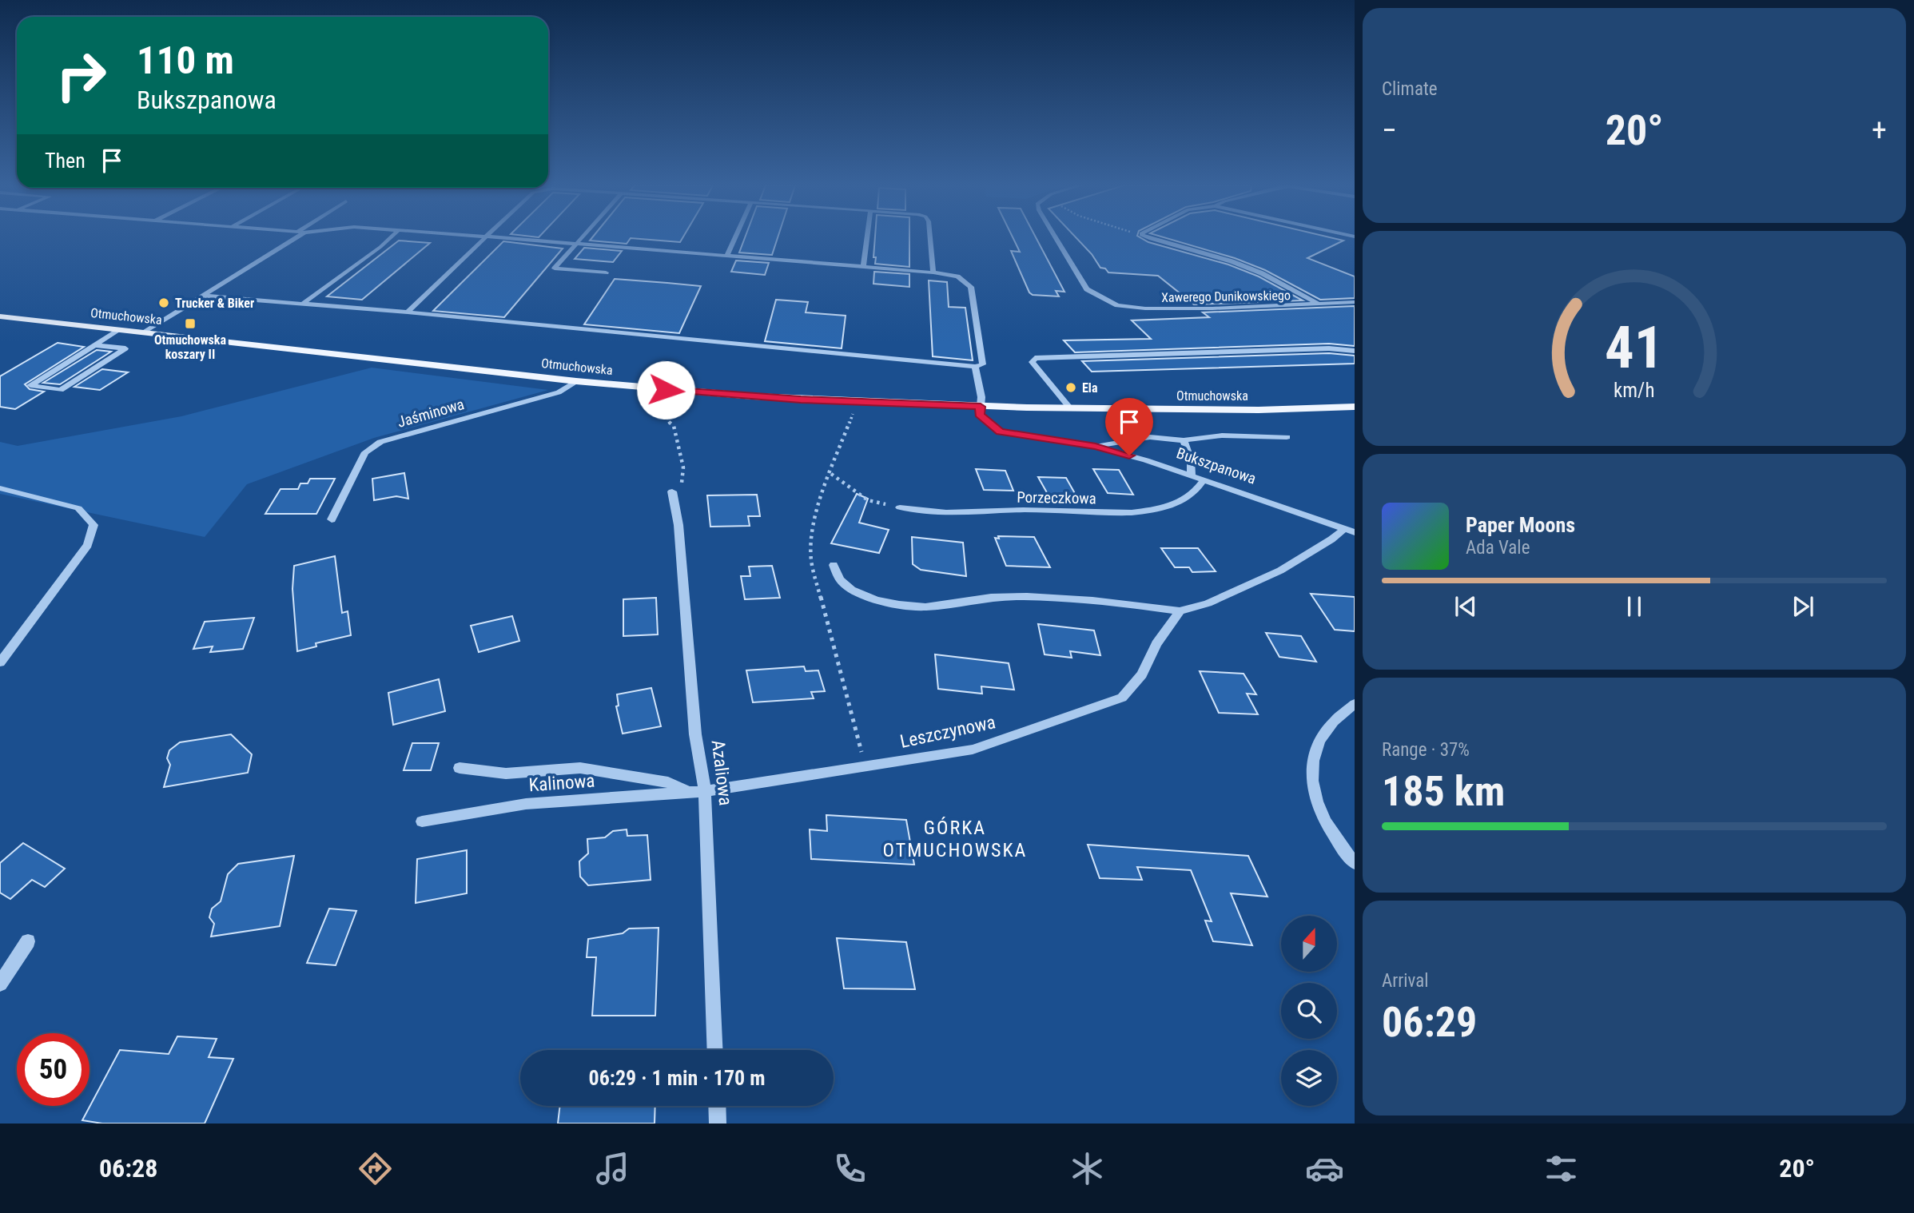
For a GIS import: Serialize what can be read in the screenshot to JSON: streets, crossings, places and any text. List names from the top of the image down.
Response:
{
  "streets": {
    "main road": ["Otmuchowska"],
    "street": [
      "Xawerego Dunikowskiego",
      "Jaśminowa",
      "Bukszpanowa",
      "Porzeczkowa",
      "Leszczynowa",
      "Azaliowa",
      "Kalinowa"
    ]
  },
  "crossings": [
    ["Otmuchowska", "Jaśminowa"],
    ["Otmuchowska", "Bukszpanowa"],
    ["Bukszpanowa", "Porzeczkowa"],
    ["Leszczynowa", "Azaliowa"],
    ["Leszczynowa", "Kalinowa"],
    ["Azaliowa", "Kalinowa"]
  ],
  "districts": ["GÓRKA OTMUCHOWSKA"],
  "places": {
    "other": ["Trucker & Biker", "Ela"],
    "transit": ["Otmuchowska koszary II"]
  },
  "north": "top",
  "page": {
    "tile": [
      "Climate",
      ["Range · 37%", "185 km"],
      ["Arrival", "06:29"]
    ],
    "turn": ["110 m", "Bukszpanowa"],
    "heat": ["−", "20°", "+"],
    "then": "Then",
    "song": ["Paper Moons", "Ada Vale"],
    "limit": "50",
    "trip": "06:29 · 1 min · 170 m",
    "tabs": ["06:28", "20°"],
    "gauge": ["41", "km/h"]
  }
}
